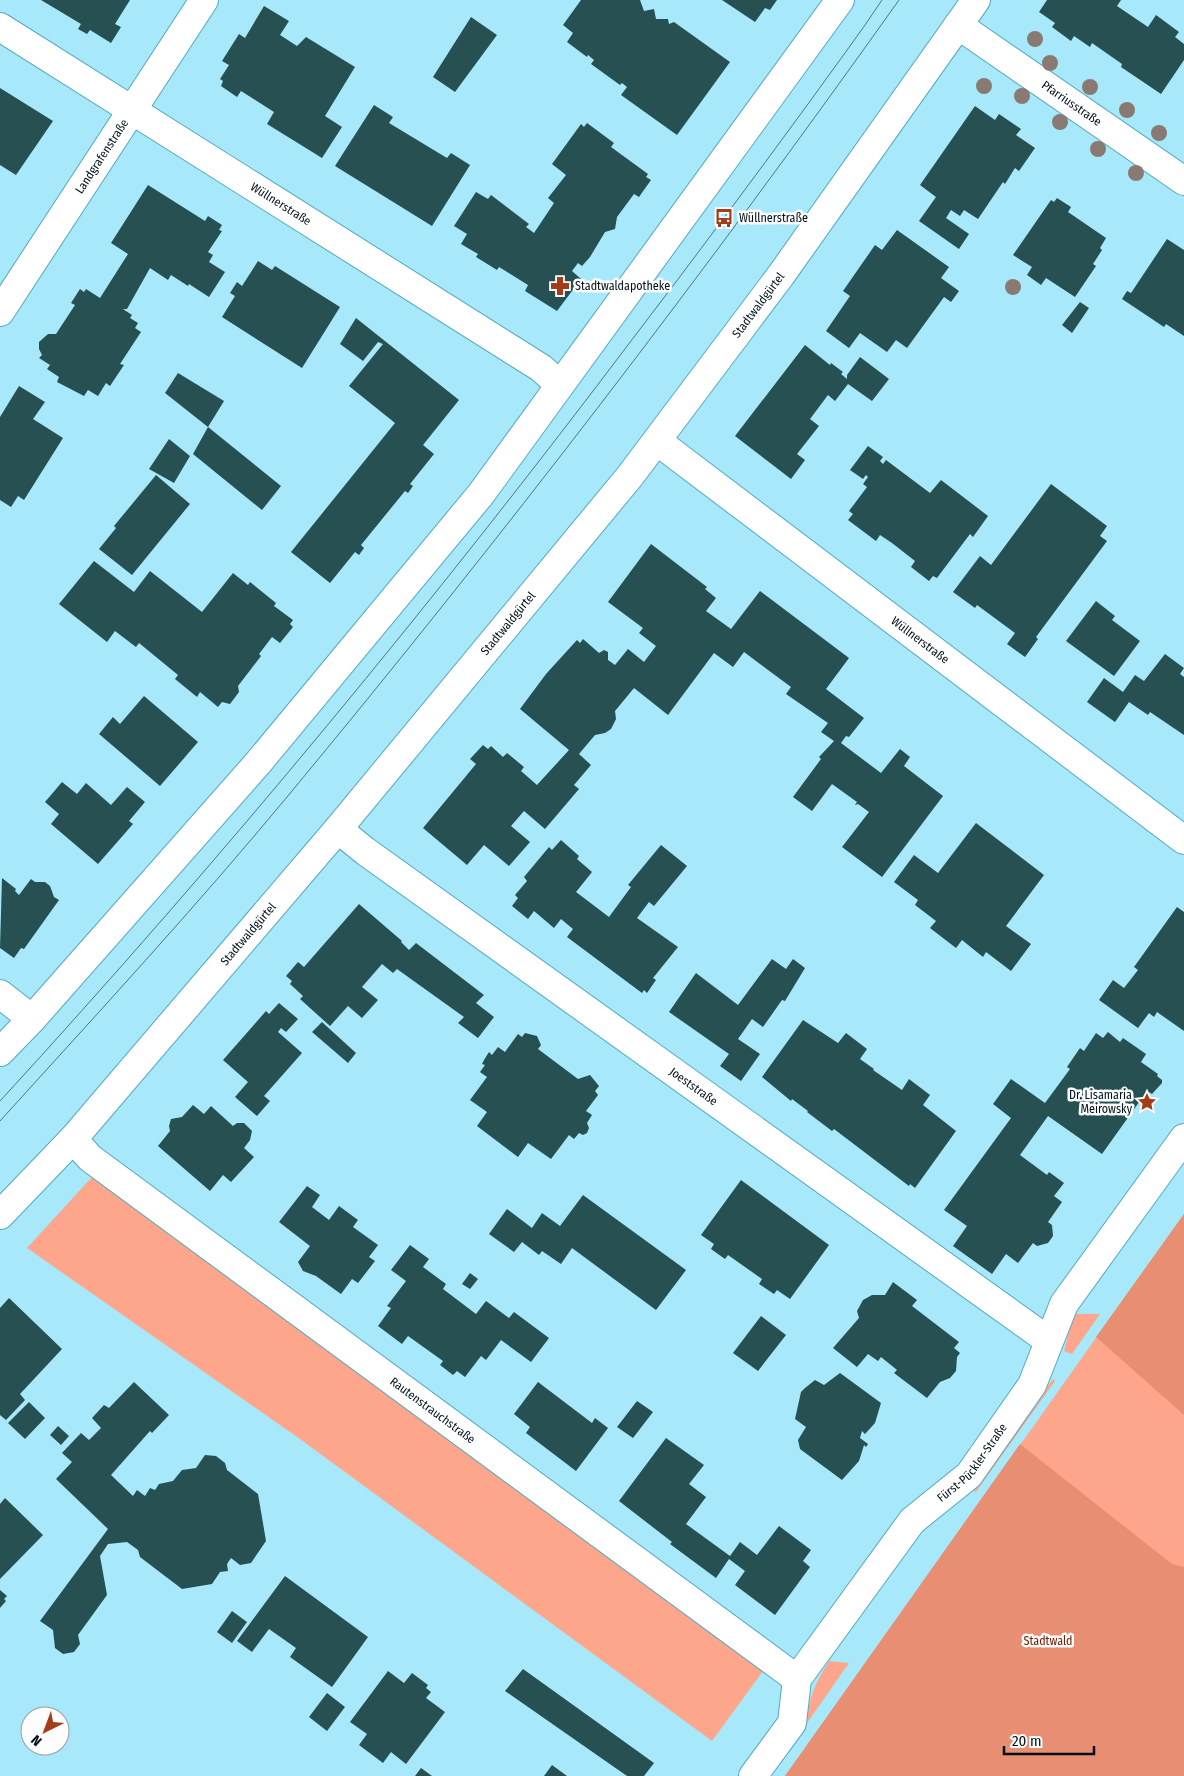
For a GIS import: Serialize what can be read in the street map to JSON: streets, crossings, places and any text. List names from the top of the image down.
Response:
{
  "streets": {
    "street": [
      "Pfarriusstraße",
      "Landgrafenstraße",
      "Wüllnerstraße",
      "Stadtwaldgürtel",
      "Joeststraße",
      "Rautenstrauchstraße",
      "Fürst-Pückler-Straße"
    ]
  },
  "crossings": [
    ["Pfarriusstraße", "Stadtwaldgürtel"],
    ["Landgrafenstraße", "Wüllnerstraße"],
    ["Wüllnerstraße", "Stadtwaldgürtel"],
    ["Stadtwaldgürtel", "Joeststraße"],
    ["Stadtwaldgürtel", "Rautenstrauchstraße"],
    ["Joeststraße", "Fürst-Pückler-Straße"],
    ["Rautenstrauchstraße", "Fürst-Pückler-Straße"]
  ],
  "parks": ["Stadtwald"],
  "places": {
    "bus stop": ["Wüllnerstraße"],
    "pharmacy": ["Stadtwaldapotheke"],
    "place": ["Dr. Lisamaria Meirowsky"]
  },
  "scale_bar": "20 m",
  "north": "bottom left"
}
